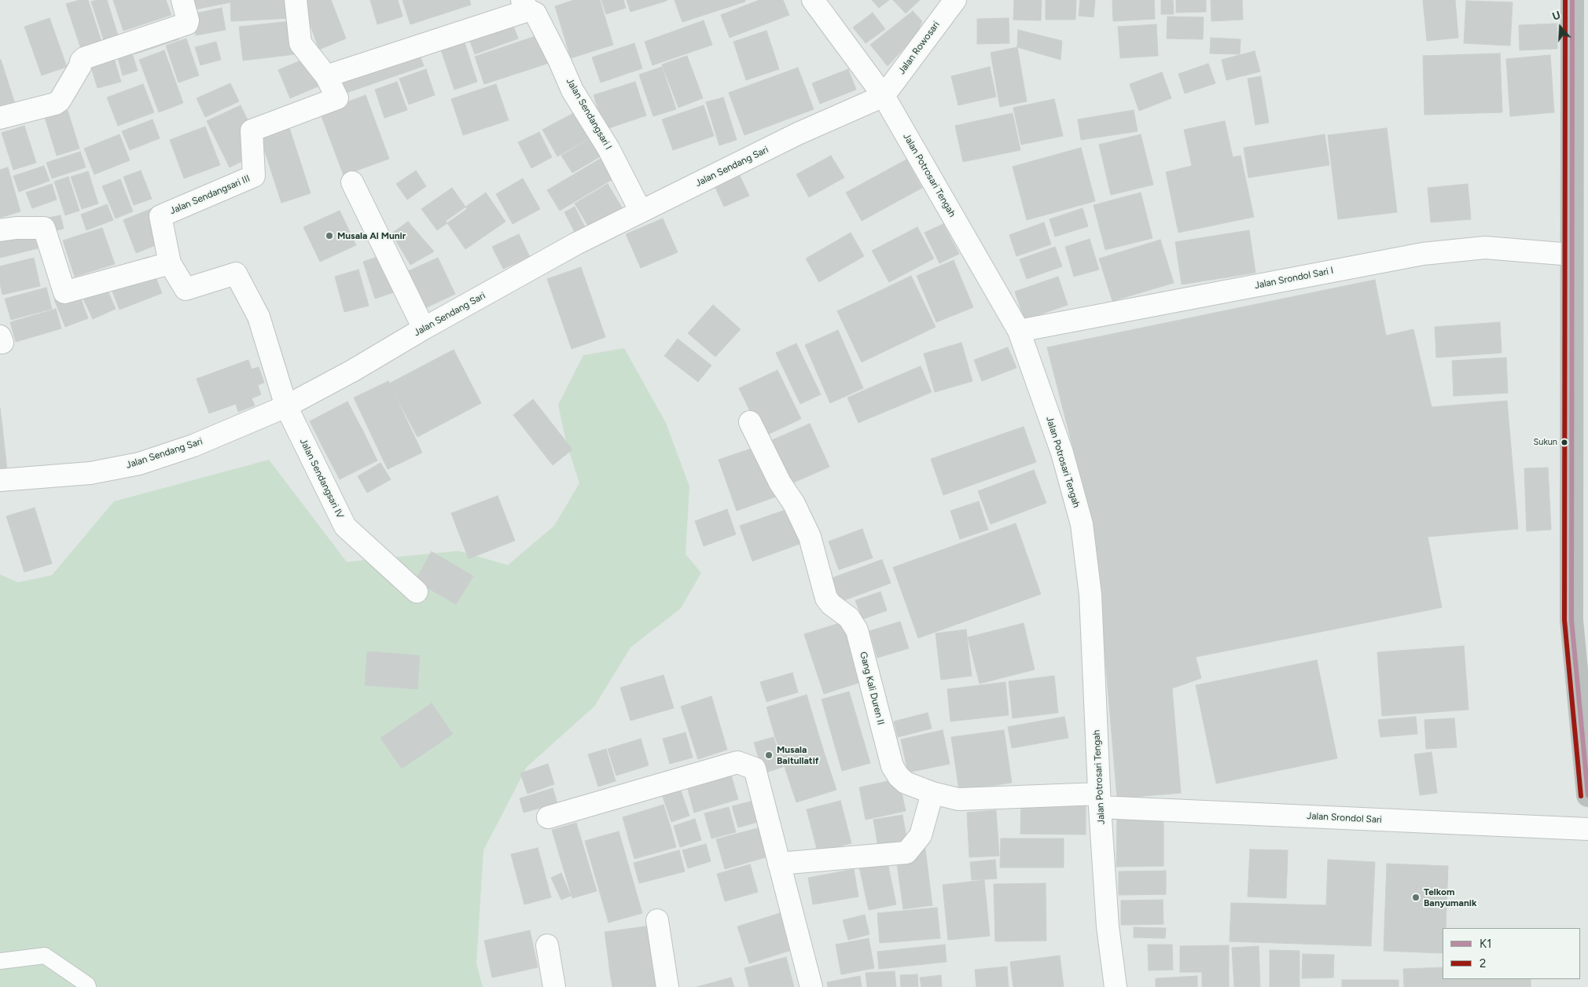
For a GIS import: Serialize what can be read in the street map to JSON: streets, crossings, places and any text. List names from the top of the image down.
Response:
{
  "streets": {
    "street": [
      "Jalan Rowosari",
      "Jalan Sendangsari I",
      "Jalan Sendang Sari",
      "Jalan Potrosari Tengah",
      "Jalan Sendangsari III",
      "Jalan Srondol Sari I",
      "Jalan Sendangsari IV",
      "Gang Kali Duren II",
      "Jalan Srondol Sari"
    ]
  },
  "crossings": [
    ["Jalan Rowosari", "Jalan Sendang Sari"],
    ["Jalan Rowosari", "Jalan Potrosari Tengah"],
    ["Jalan Sendangsari I", "Jalan Sendang Sari"],
    ["Jalan Sendang Sari", "Jalan Potrosari Tengah"],
    ["Jalan Sendang Sari", "Jalan Sendangsari III"],
    ["Jalan Sendang Sari", "Jalan Sendangsari IV"],
    ["Jalan Potrosari Tengah", "Jalan Srondol Sari I"],
    ["Jalan Potrosari Tengah", "Gang Kali Duren II"],
    ["Jalan Potrosari Tengah", "Jalan Srondol Sari"],
    ["Jalan Sendangsari III", "Jalan Sendangsari IV"],
    ["Gang Kali Duren II", "Jalan Srondol Sari"]
  ],
  "places": [
    "Musala Al Munir",
    "Sukun",
    "Musala Baitullatif",
    "Telkom Banyumanik"
  ],
  "lines": ["transit line K1", "transit line 2"],
  "legend": ["K1", "2"],
  "north": "top"
}
